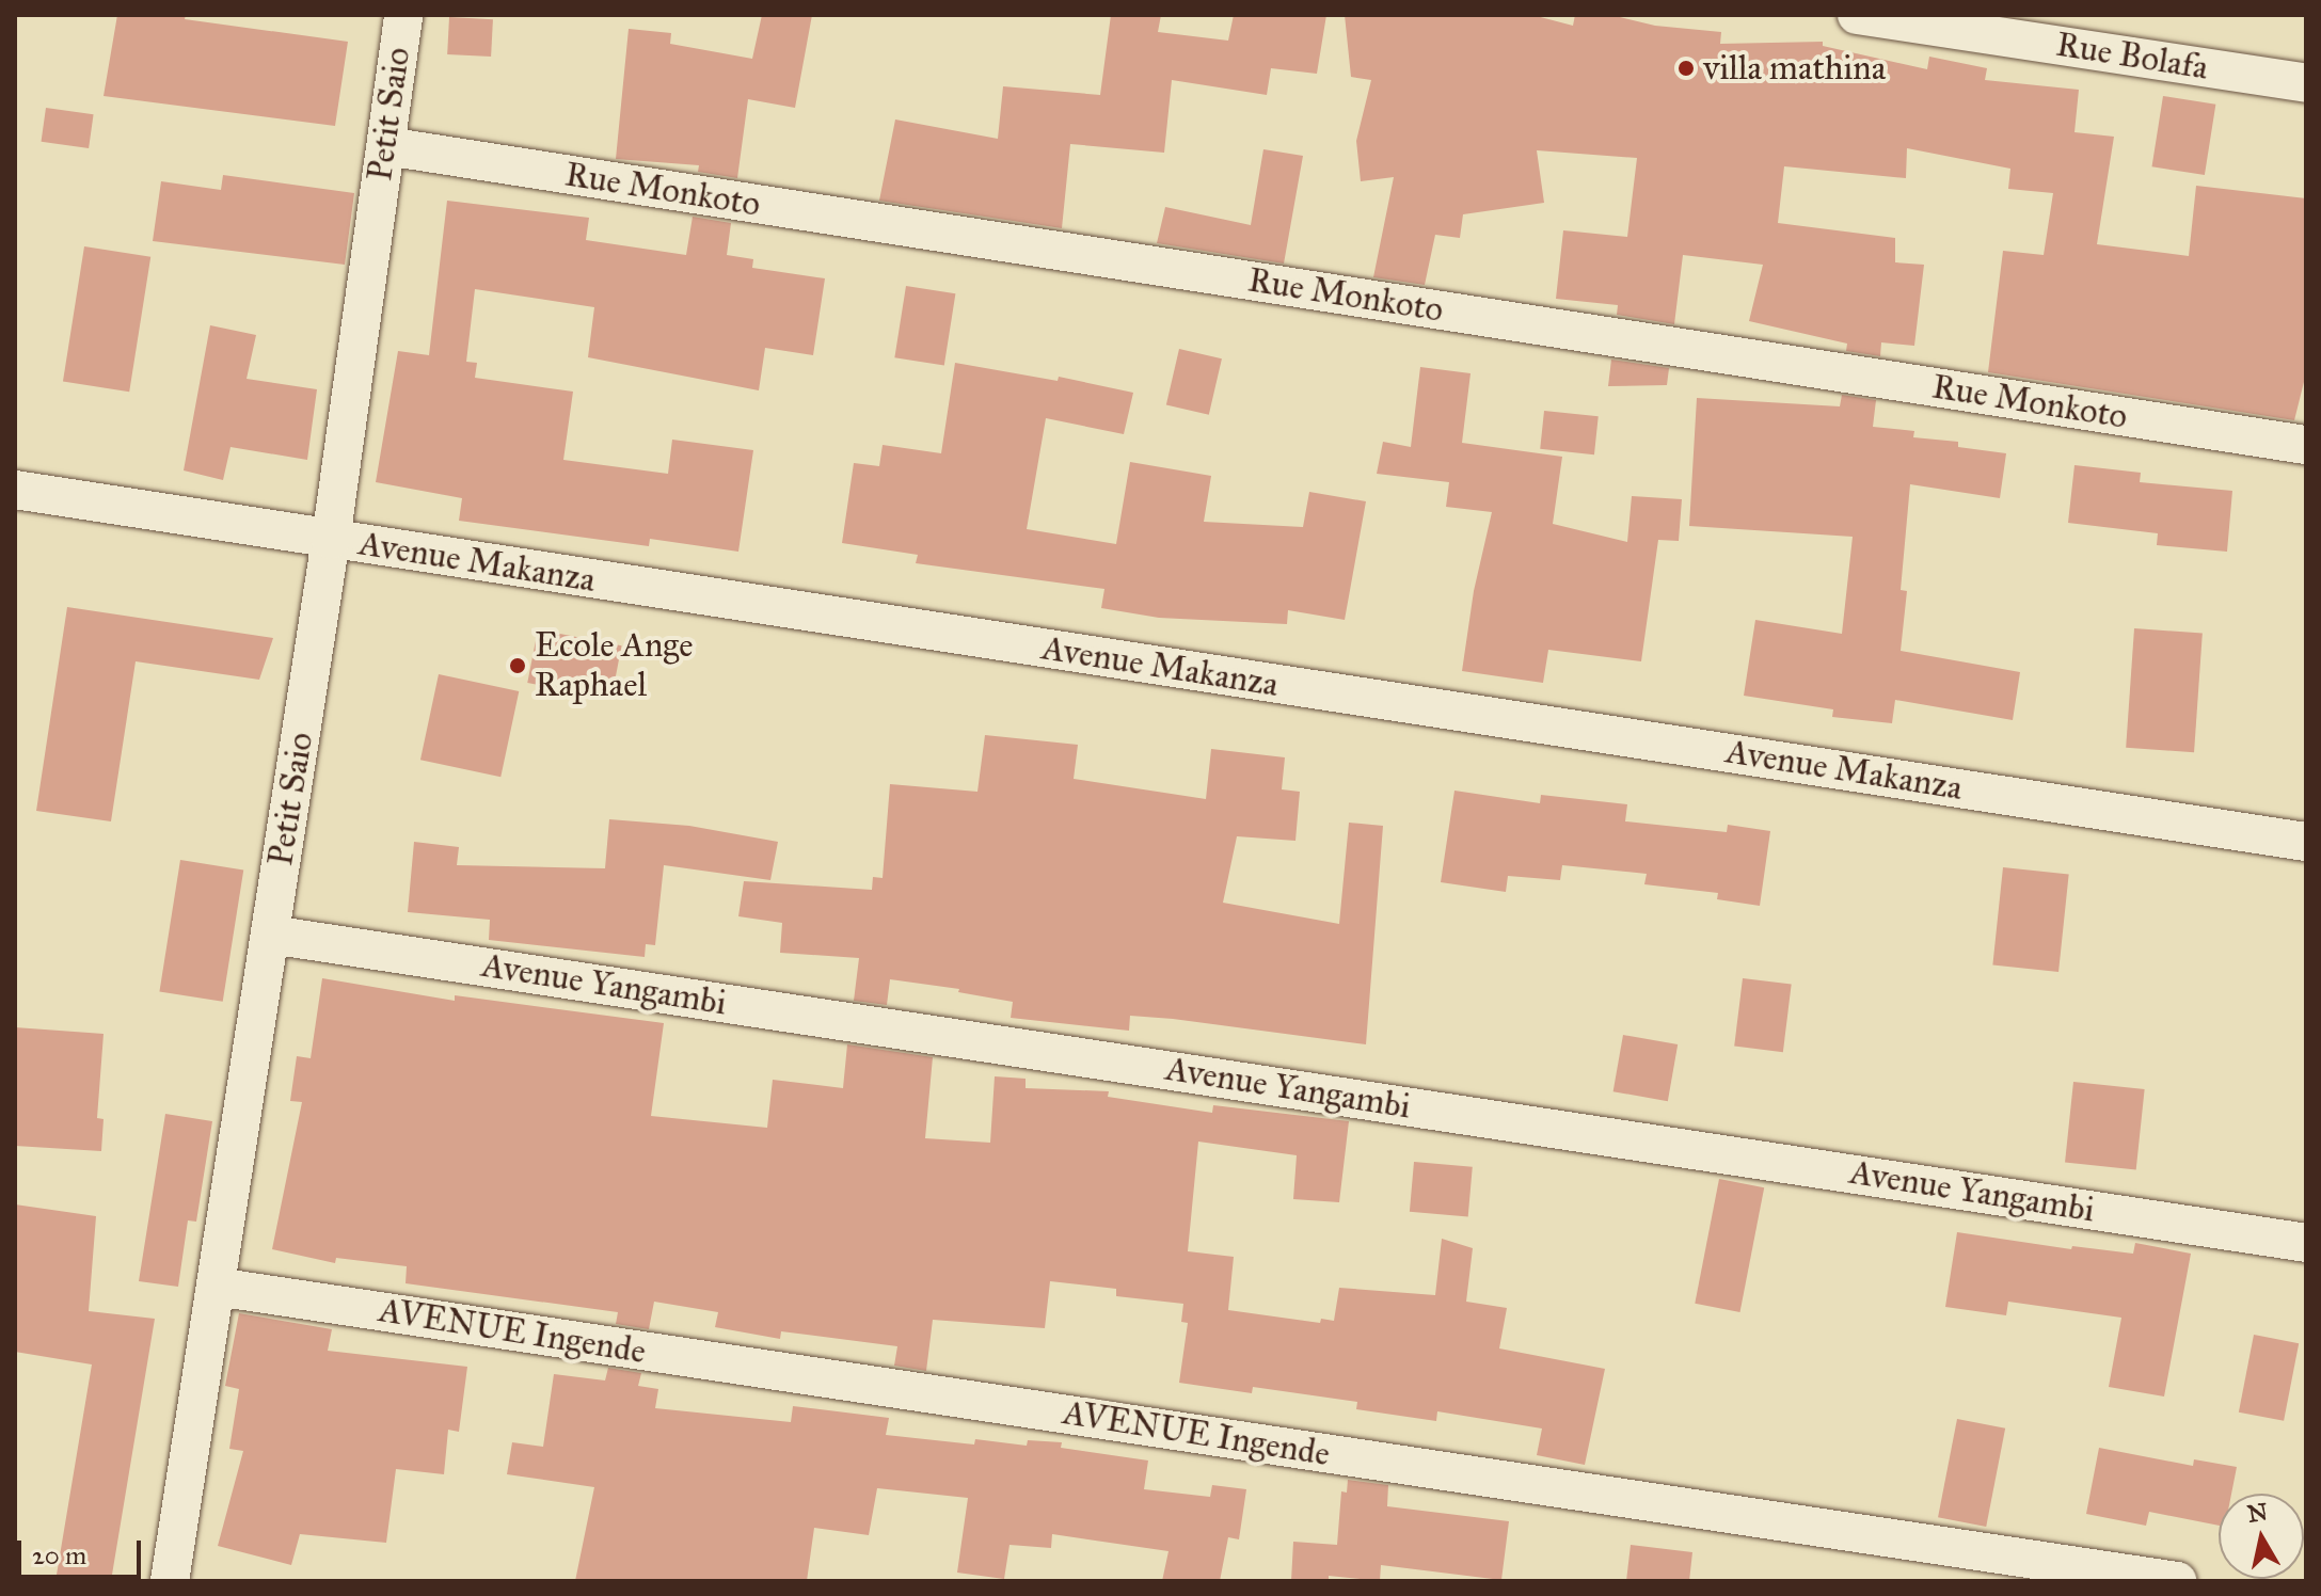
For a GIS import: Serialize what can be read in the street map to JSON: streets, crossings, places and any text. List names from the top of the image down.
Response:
{
  "streets": {
    "street": [
      "Rue Bolafa",
      "Petit Saio",
      "Rue Monkoto",
      "Avenue Makanza",
      "Avenue Yangambi",
      "AVENUE Ingende"
    ]
  },
  "crossings": [
    ["Petit Saio", "Rue Monkoto"],
    ["Petit Saio", "Avenue Makanza"],
    ["Petit Saio", "Avenue Yangambi"],
    ["Petit Saio", "AVENUE Ingende"]
  ],
  "places": ["villa mathina", "Ecole Ange Raphael"],
  "scale_bar": "20 m",
  "north": "top"
}
